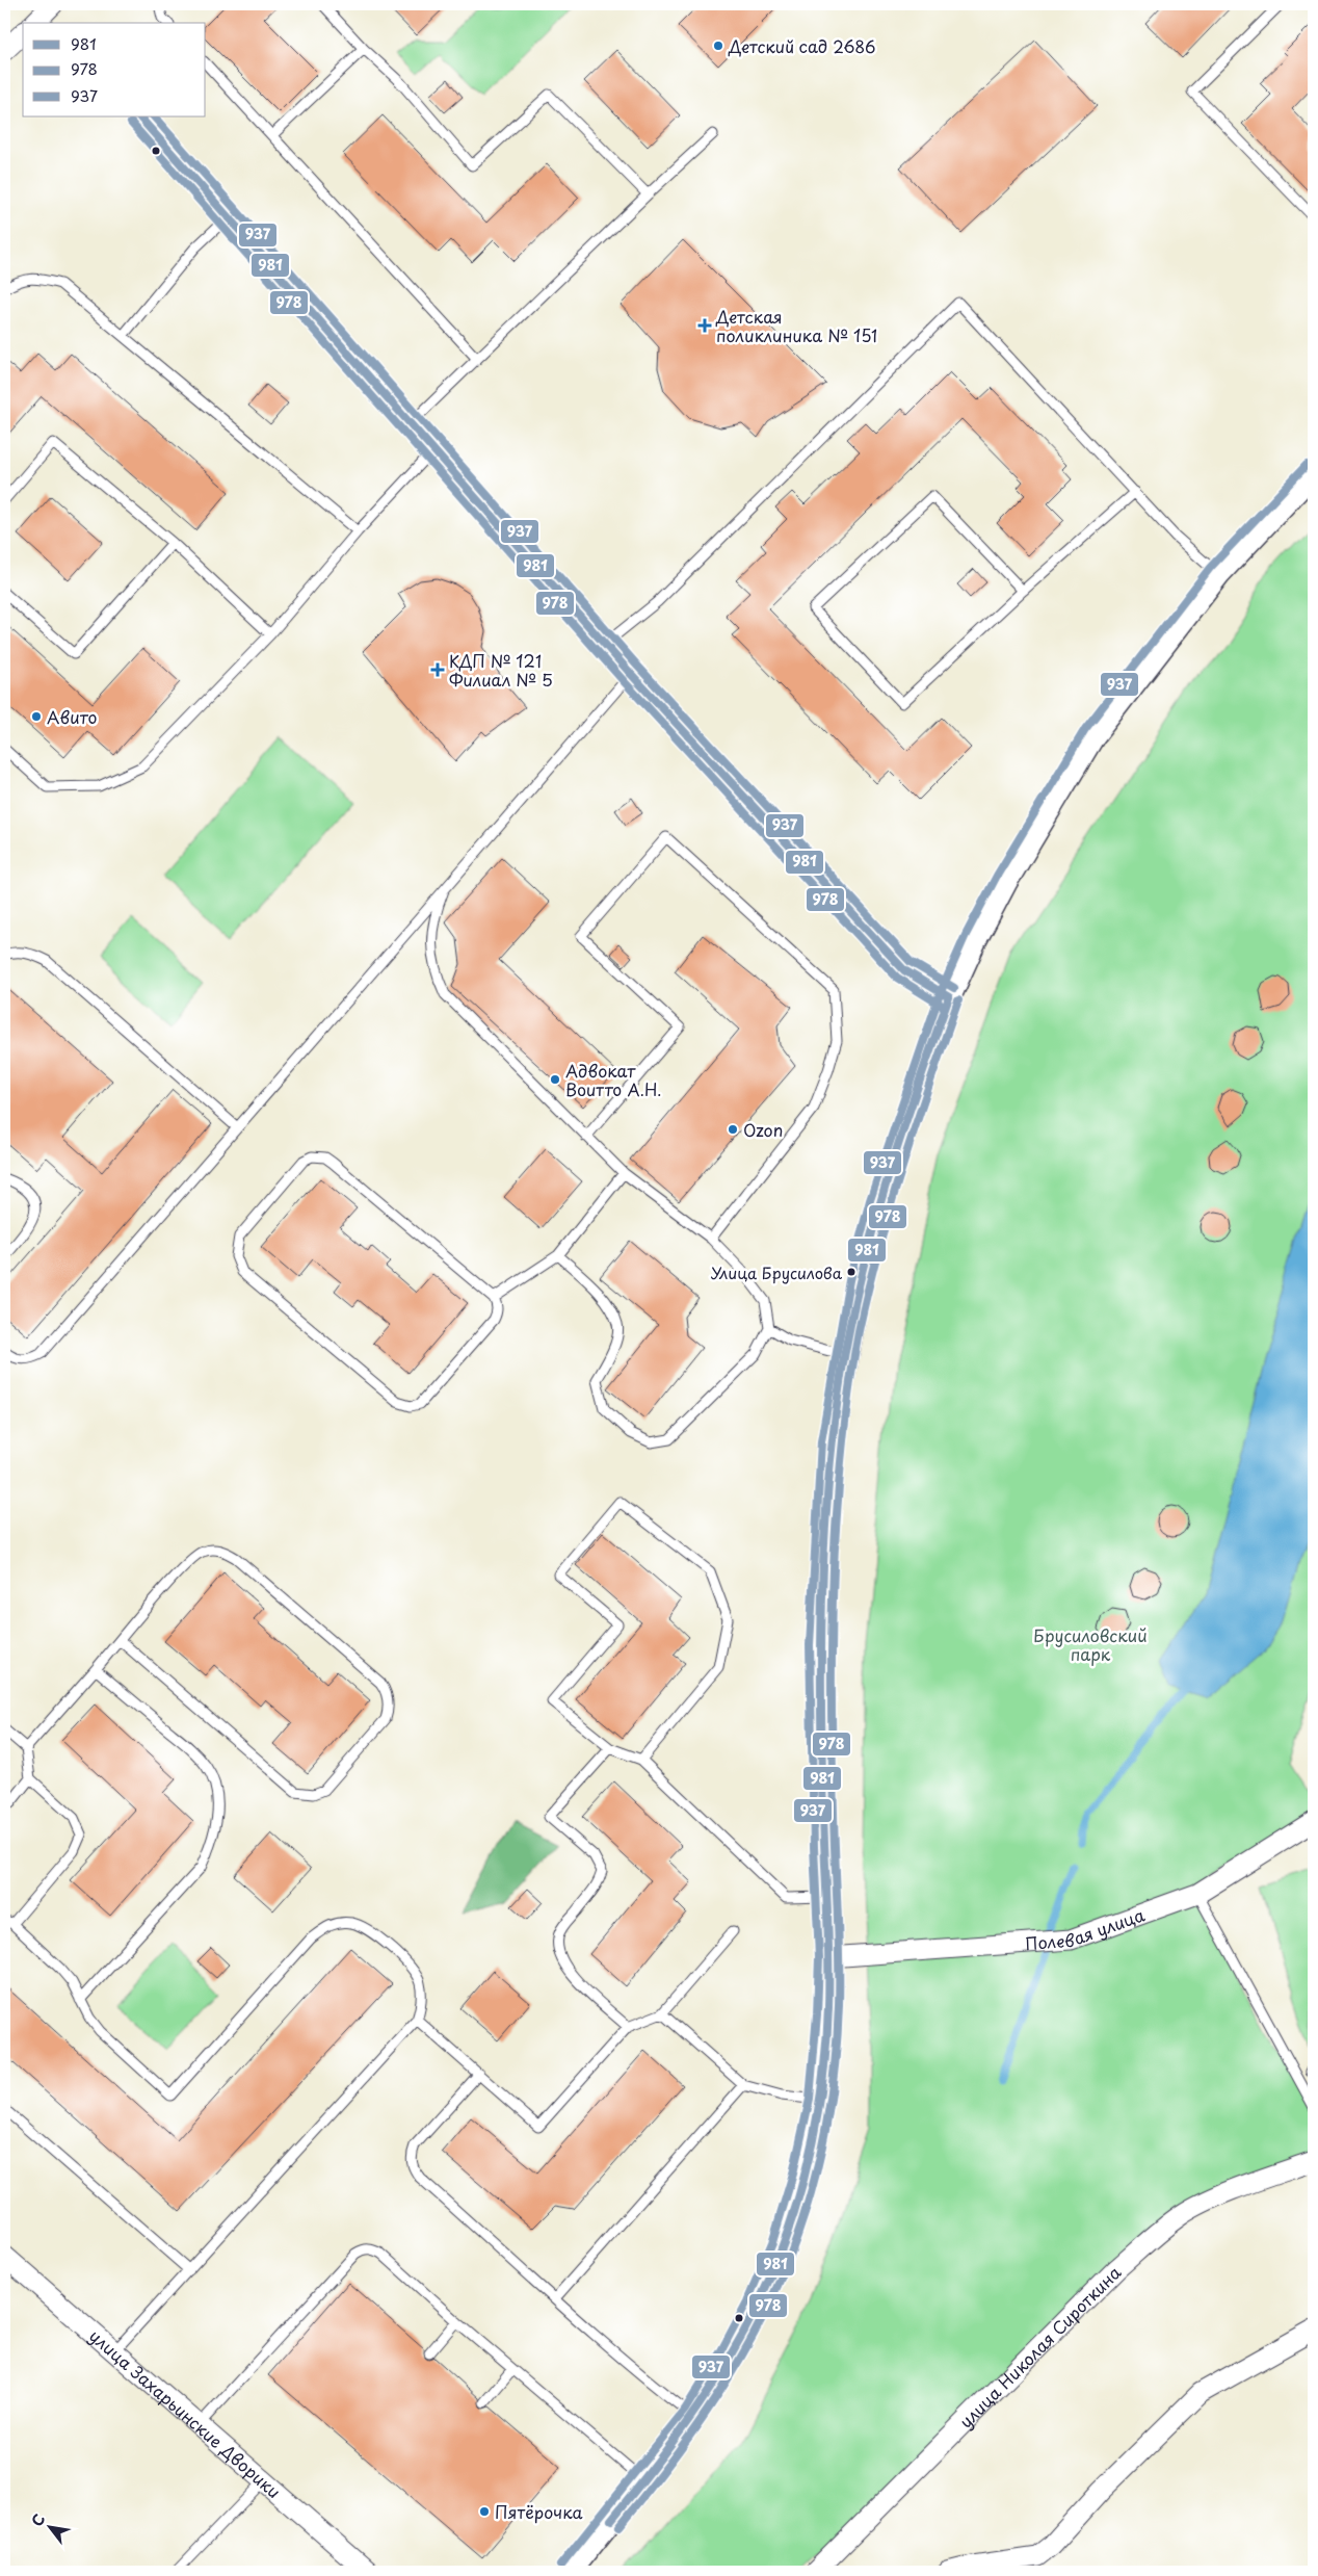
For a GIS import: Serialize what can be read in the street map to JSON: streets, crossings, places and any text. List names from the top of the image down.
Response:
{
  "streets": {
    "street": ["Полевая улица", "улица Николая Сироткина", "улица Захарьинские Дворики"]
  },
  "parks": ["Брусиловский парк"],
  "places": {
    "other": [
      "Детский сад 2686",
      "Авито",
      "Адвокат Воитто А.Н.",
      "Ozon",
      "Улица Брусилова",
      "Пятёрочка"
    ],
    "health": ["Детская поликлиника № 151", "КДП № 121 Филиал № 5"]
  },
  "lines": ["transit line 981", "transit line 937", "transit line 978"],
  "legend": ["981", "978", "937"],
  "north": "top left"
}
